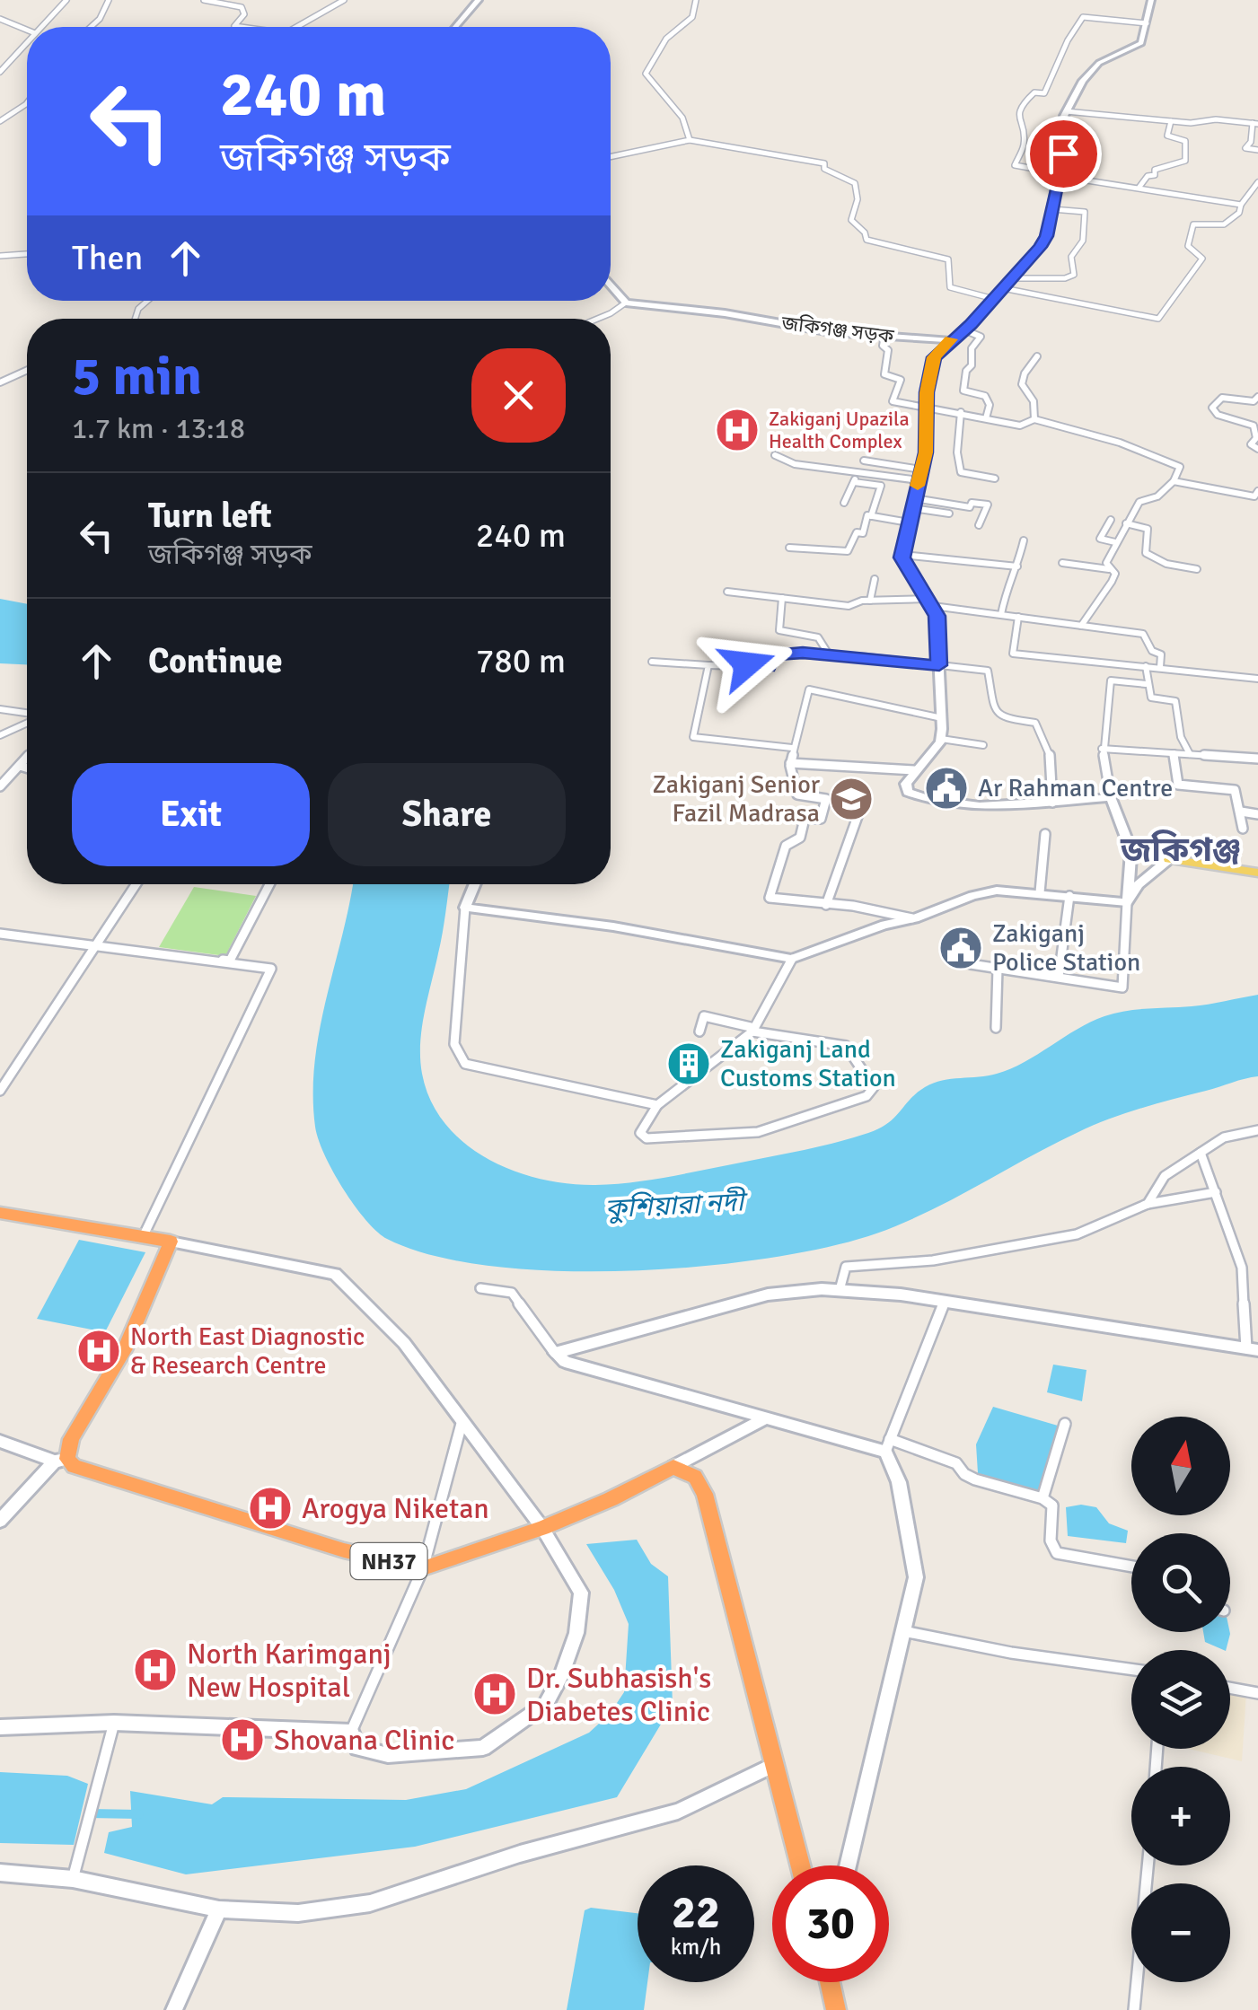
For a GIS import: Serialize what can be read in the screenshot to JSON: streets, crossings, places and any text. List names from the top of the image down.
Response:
{
  "streets": {
    "highway": ["NH37"],
    "street": ["জকিগঞ্জ সড়ক"]
  },
  "districts": ["জকিগঞ্জ"],
  "water": ["কুশিয়ারা নদী"],
  "places": {
    "hospital": [
      "Zakiganj Upazila Health Complex",
      "North East Diagnostic & Research Centre",
      "Arogya Niketan",
      "North Karimganj New Hospital",
      "Dr. Subhasish's Diabetes Clinic",
      "Shovana Clinic"
    ],
    "public building": ["Ar Rahman Centre", "Zakiganj Police Station"],
    "school or university": ["Zakiganj Senior Fazil Madrasa"],
    "building": ["Zakiganj Land Customs Station"]
  },
  "north": "top",
  "page": {
    "turn": ["240 m", "জকিগঞ্জ সড়ক"],
    "then": "Then",
    "heading": ["5 min", "1.7 km · 13:18"],
    "list": [
      {
        "name": "Turn left",
        "note": "জকিগঞ্জ সড়ক",
        "value": "240 m"
      },
      {
        "name": "Continue",
        "value": "780 m"
      }
    ],
    "buttons": ["Exit", "Share"],
    "map_buttons": ["+", "−"],
    "speed": "22 km/h",
    "limit": "30"
  }
}
